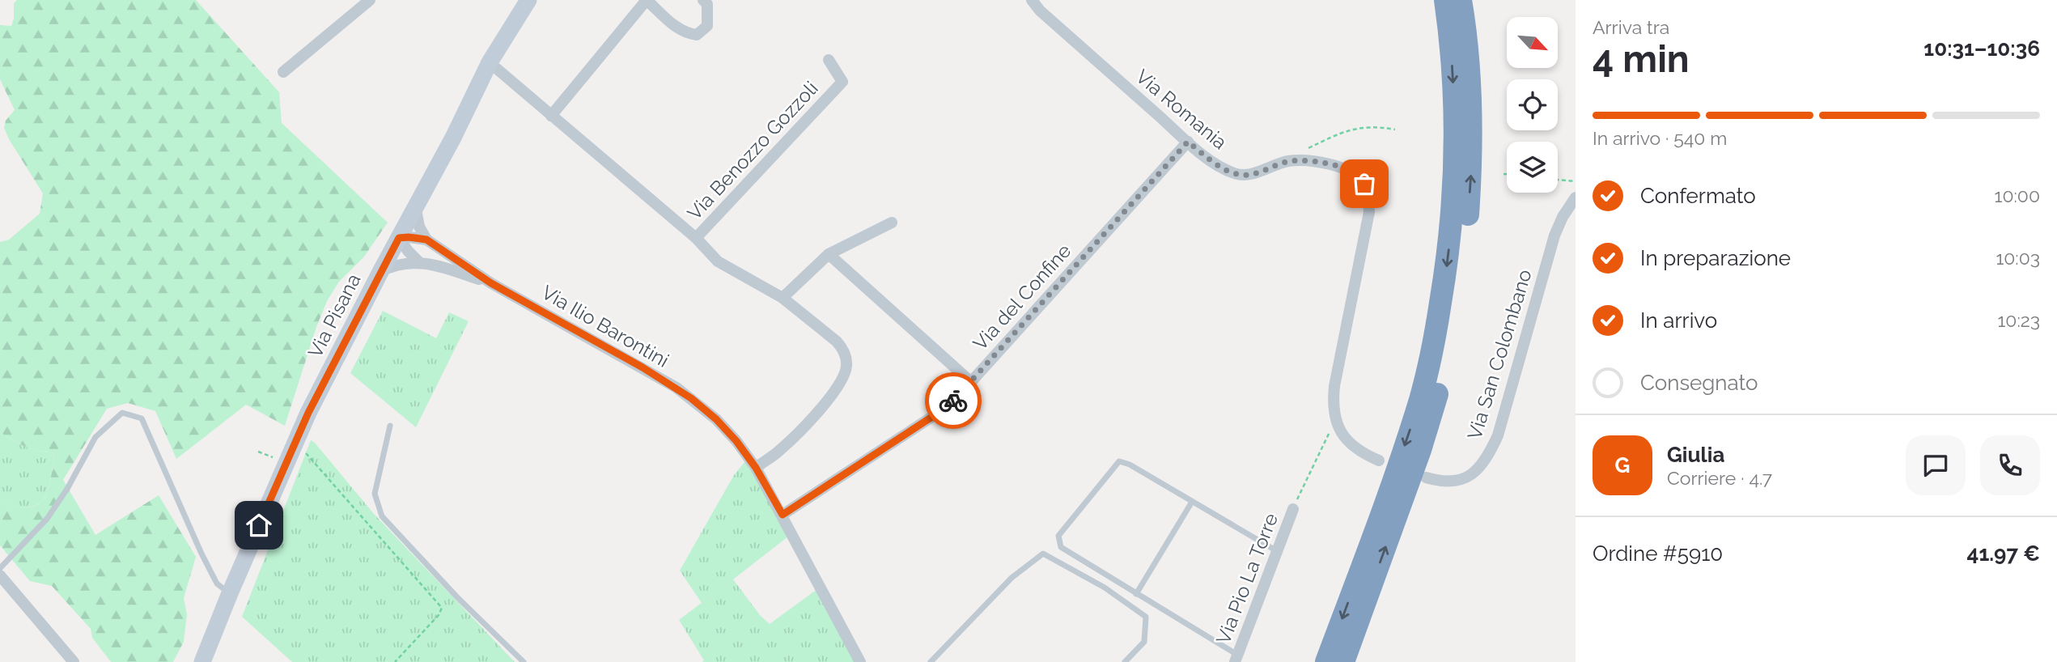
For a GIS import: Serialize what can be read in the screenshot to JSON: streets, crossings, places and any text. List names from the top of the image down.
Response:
{
  "streets": {
    "main road": ["Via Pisana"],
    "street": [
      "Via Romania",
      "Via Benozzo Gozzoli",
      "Via del Confine",
      "Via Ilio Barontini",
      "Via San Colombano",
      "Via Pio La Torre"
    ]
  },
  "crossings": [
    ["Via Romania", "Via del Confine"],
    ["Via Benozzo Gozzoli", "Via Ilio Barontini"],
    ["Via del Confine", "Via Ilio Barontini"],
    ["Via Pisana", "Via Ilio Barontini"]
  ],
  "north": "bottom right",
  "page": {
    "heading": ["4 min", "Arriva tra", "10:31–10:36"],
    "panel": [
      "Giulia",
      "Corriere · 4.7",
      "Ordine #5910",
      "41.97 €"
    ],
    "bar": "In arrivo · 540 m",
    "list": [
      ["Confermato", "10:00"],
      ["In preparazione", "10:03"],
      ["In arrivo", "10:23"],
      "Consegnato"
    ],
    "round": "G"
  }
}
